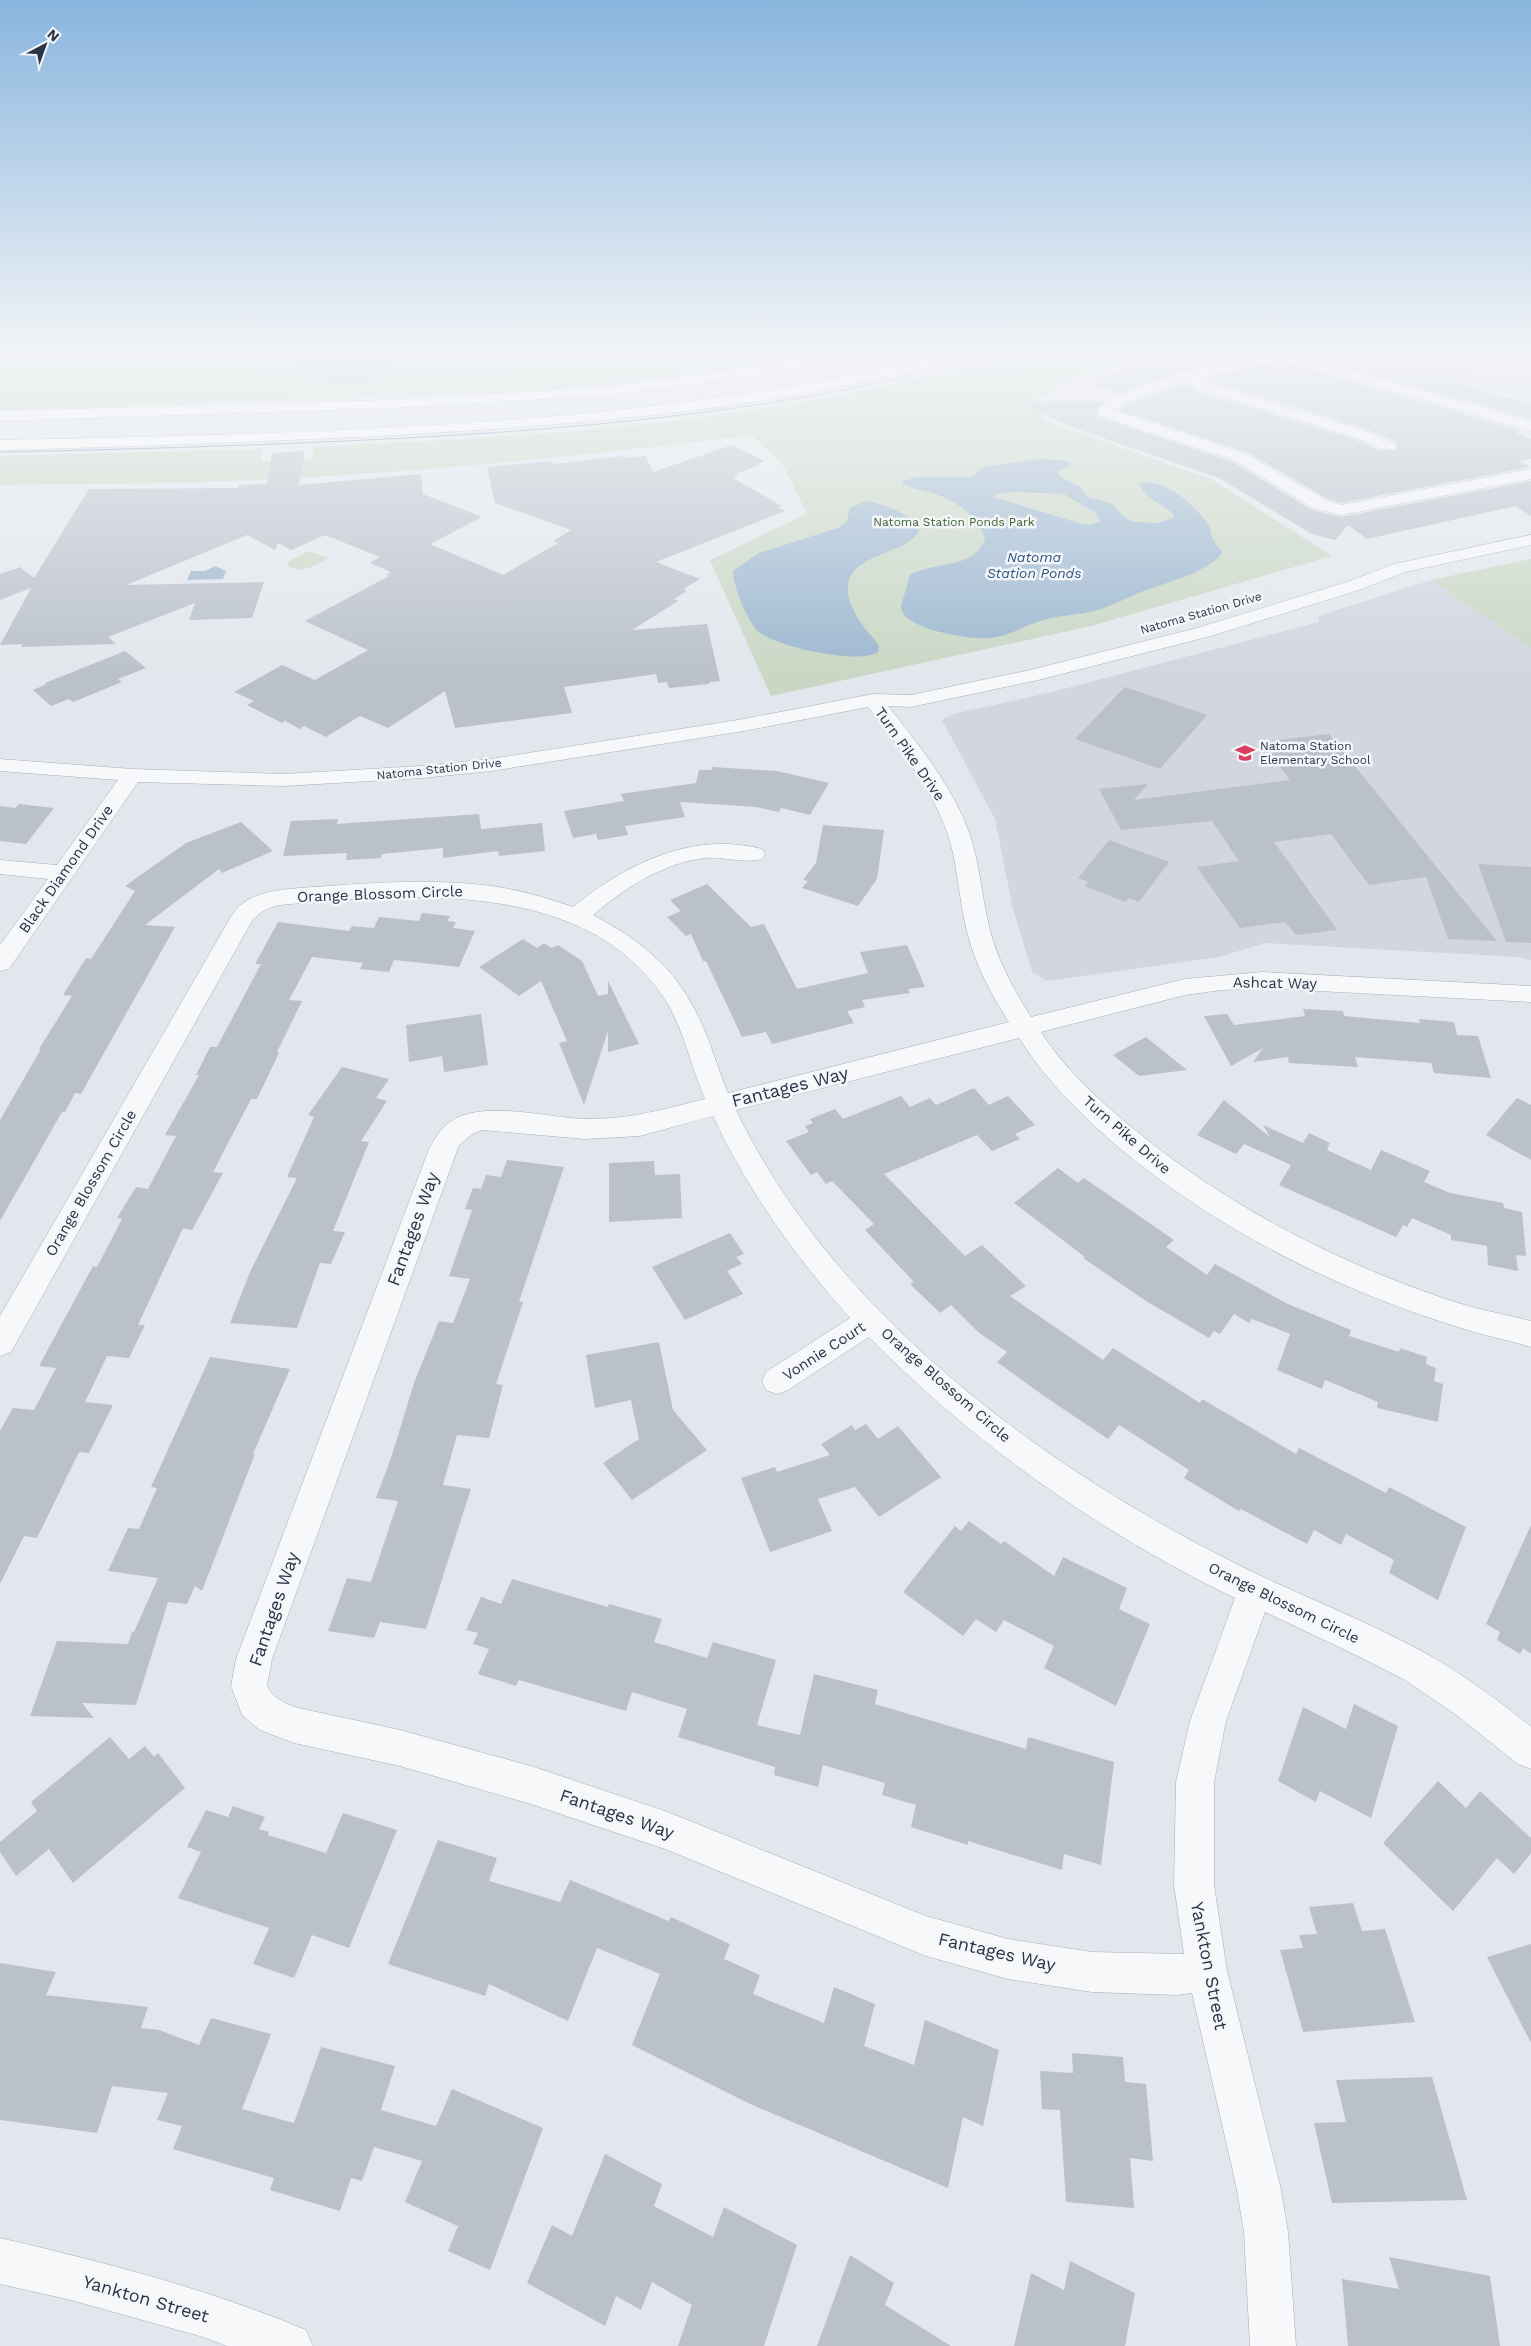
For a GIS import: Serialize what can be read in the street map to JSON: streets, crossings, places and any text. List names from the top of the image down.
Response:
{
  "streets": {
    "street": [
      "Natoma Station Drive",
      "Turn Pike Drive",
      "Black Diamond Drive",
      "Orange Blossom Circle",
      "Ashcat Way",
      "Fantages Way",
      "Vonnie Court",
      "Yankton Street"
    ]
  },
  "crossings": [
    ["Natoma Station Drive", "Turn Pike Drive"],
    ["Natoma Station Drive", "Black Diamond Drive"],
    ["Turn Pike Drive", "Ashcat Way"],
    ["Turn Pike Drive", "Fantages Way"],
    ["Orange Blossom Circle", "Fantages Way"],
    ["Orange Blossom Circle", "Vonnie Court"],
    ["Orange Blossom Circle", "Yankton Street"],
    ["Ashcat Way", "Fantages Way"],
    ["Fantages Way", "Yankton Street"]
  ],
  "water": ["Natoma Station Ponds"],
  "parks": ["Natoma Station Ponds Park"],
  "places": {
    "school or university": ["Natoma Station Elementary School"]
  },
  "north": "top right"
}
